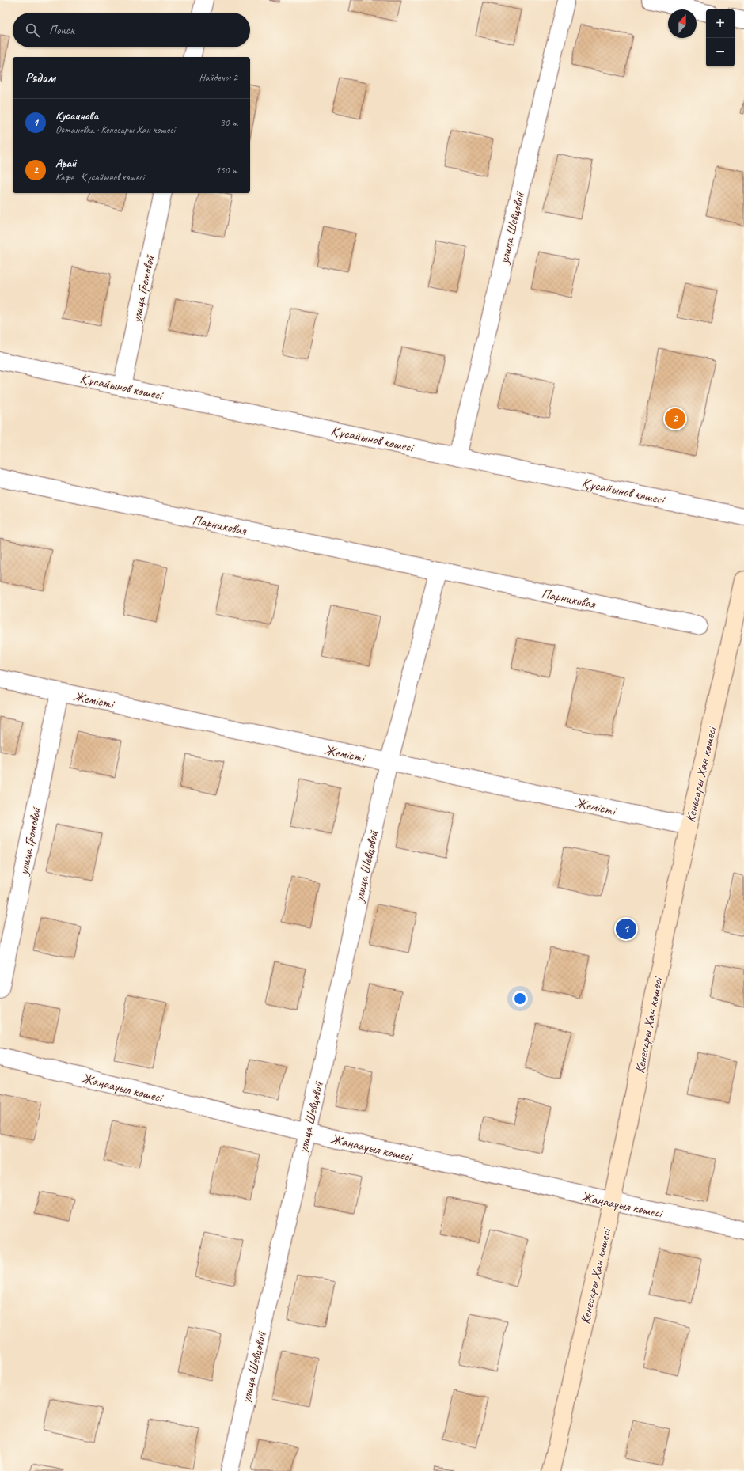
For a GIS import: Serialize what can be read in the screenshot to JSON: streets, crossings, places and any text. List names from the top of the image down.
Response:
{
  "streets": {
    "main road": ["Кенесары Хан көшесі"],
    "street": [
      "улица Шевцовой",
      "улица Громовой",
      "Құсайынов көшесі",
      "Парниковая",
      "Жемісті",
      "Жаңаауыл көшесі"
    ]
  },
  "crossings": [
    ["улица Шевцовой", "Құсайынов көшесі"],
    ["улица Шевцовой", "Жемісті"],
    ["улица Шевцовой", "Жаңаауыл көшесі"],
    ["улица Громовой", "Құсайынов көшесі"],
    ["улица Громовой", "Жемісті"],
    ["Жемісті", "Кенесары Хан көшесі"],
    ["Кенесары Хан көшесі", "Жаңаауыл көшесі"]
  ],
  "north": "top",
  "page": {
    "map_buttons": ["+", "−"],
    "search": "Поиск",
    "heading": ["Рядом", "Найдено: 2"],
    "list": [
      {
        "mark": "1",
        "name": "Кусаинова",
        "note": "Остановка · Кенесары Хан көшесі",
        "value": "30 m"
      },
      {
        "mark": "2",
        "name": "Арай",
        "note": "Кафе · Құсайынов көшесі",
        "value": "150 m"
      }
    ],
    "pins": ["2", "1"]
  }
}
